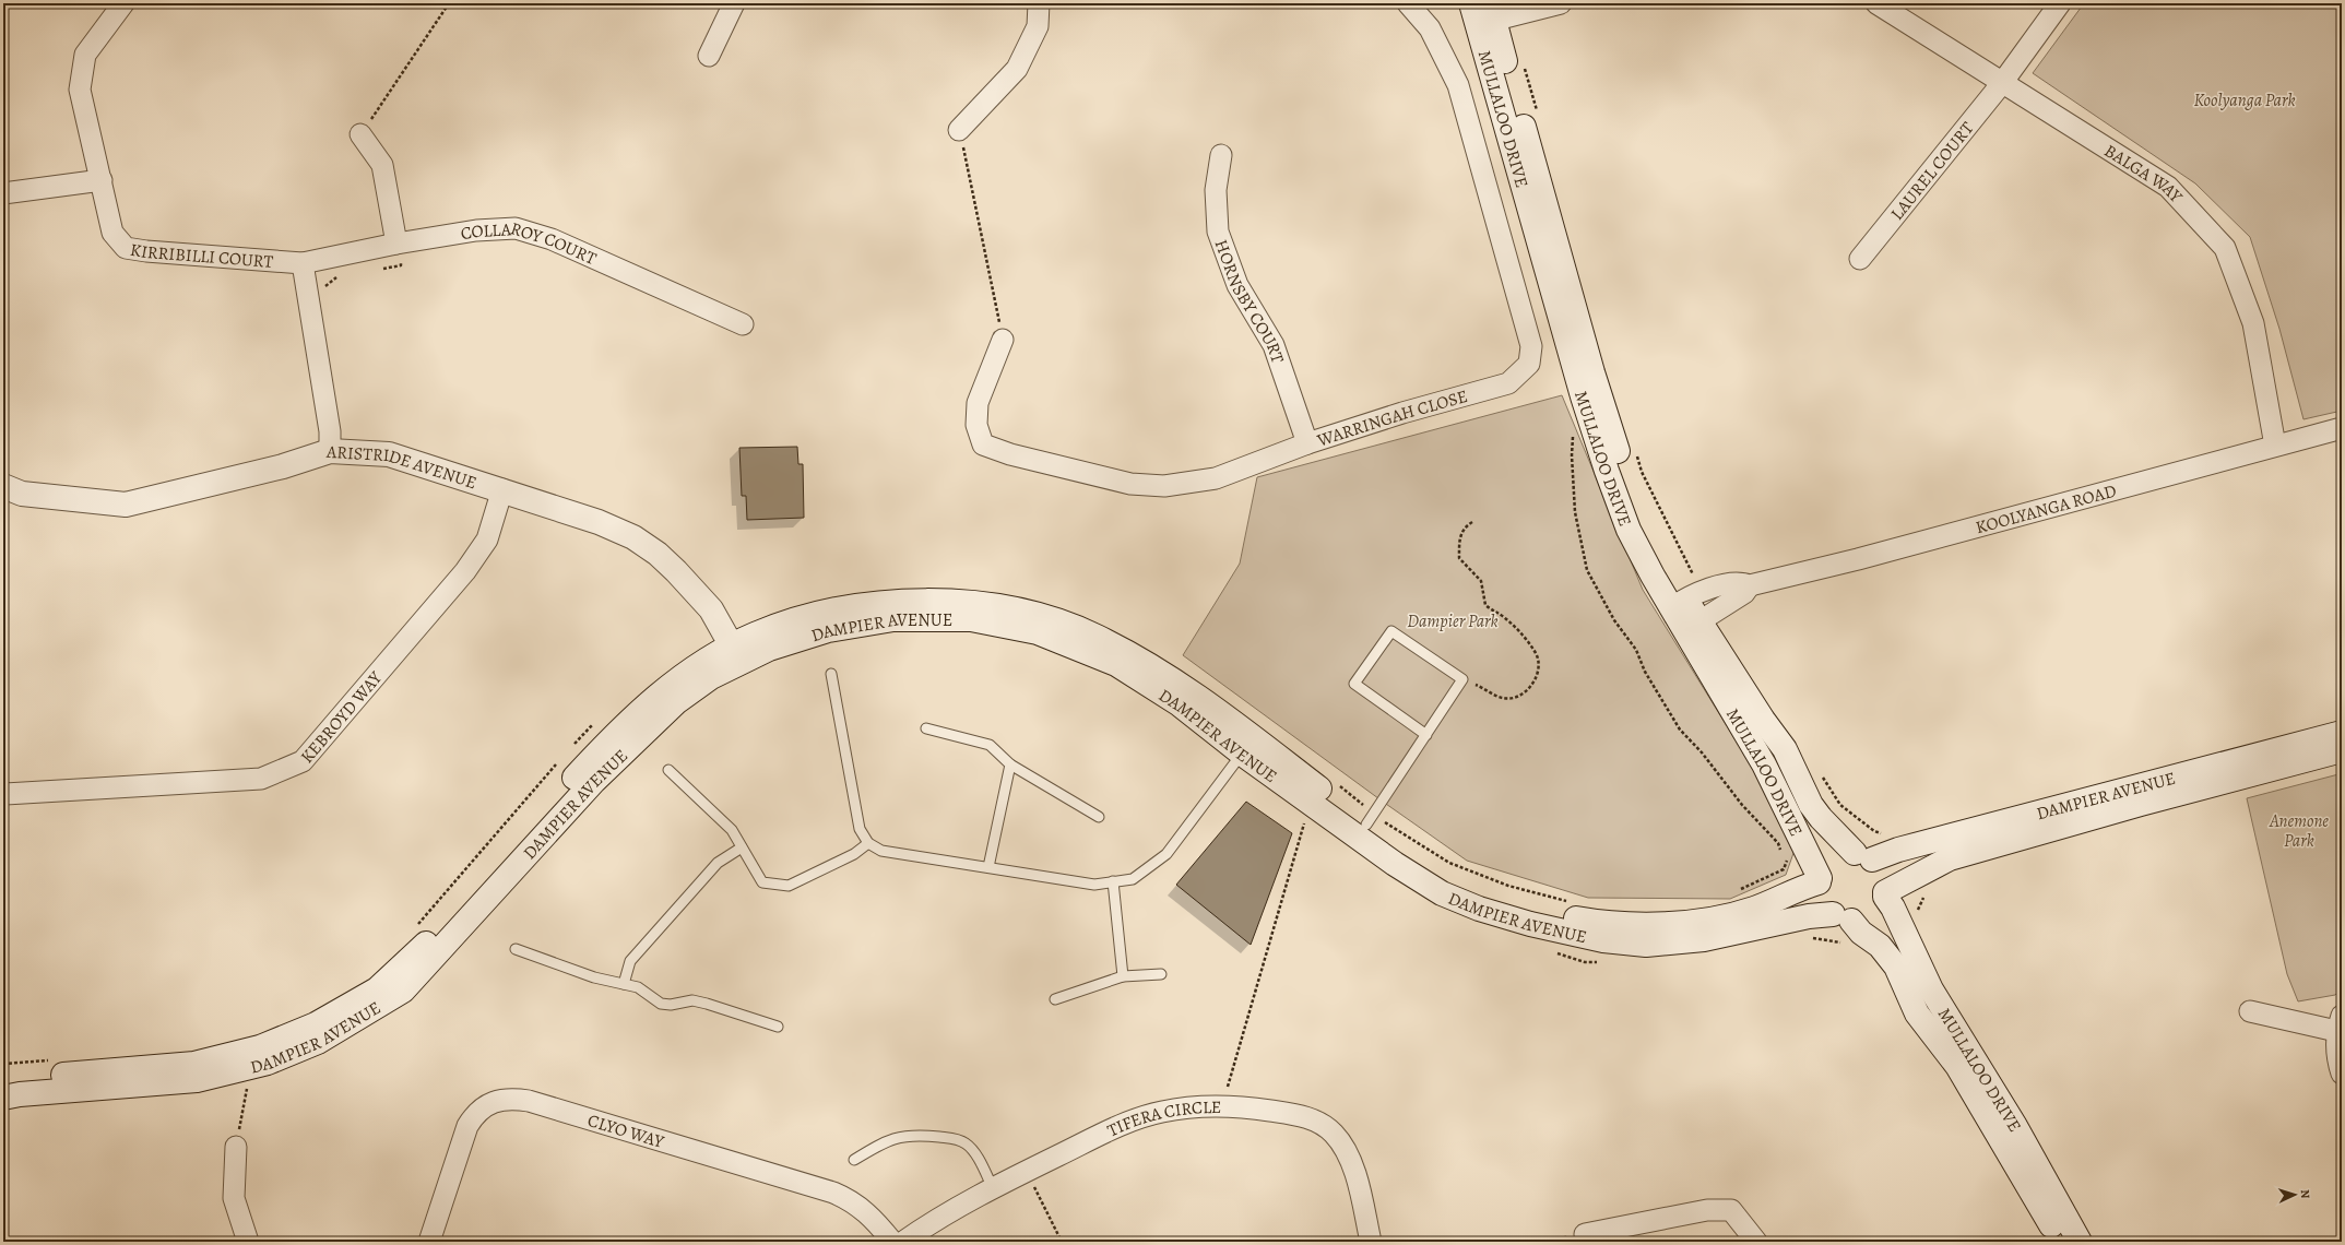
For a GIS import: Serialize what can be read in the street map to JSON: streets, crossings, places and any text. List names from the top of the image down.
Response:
{
  "streets": {
    "main road": ["MULLALOO DRIVE", "ARISTRIDE AVENUE", "DAMPIER AVENUE"],
    "street": [
      "LAUREL COURT",
      "BALGA WAY",
      "COLLAROY COURT",
      "KIRRIBILLI COURT",
      "HORNSBY COURT",
      "WARRINGAH CLOSE",
      "KOOLYANGA ROAD",
      "KEBROYD WAY",
      "TIFERA CIRCLE",
      "CLYO WAY"
    ]
  },
  "crossings": [
    ["MULLALOO DRIVE", "KOOLYANGA ROAD"],
    ["MULLALOO DRIVE", "DAMPIER AVENUE"],
    ["LAUREL COURT", "BALGA WAY"],
    ["BALGA WAY", "KOOLYANGA ROAD"],
    ["COLLAROY COURT", "KIRRIBILLI COURT"],
    ["HORNSBY COURT", "WARRINGAH CLOSE"],
    ["ARISTRIDE AVENUE", "DAMPIER AVENUE"],
    ["ARISTRIDE AVENUE", "KEBROYD WAY"]
  ],
  "parks": ["Koolyanga Park", "Dampier Park", "Anemone Park"],
  "north": "right"
}
